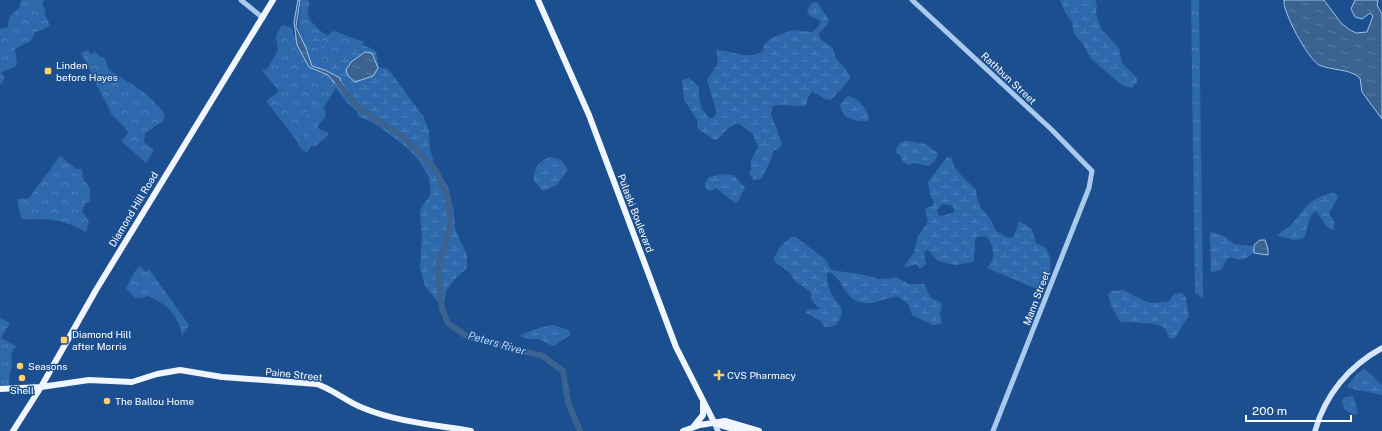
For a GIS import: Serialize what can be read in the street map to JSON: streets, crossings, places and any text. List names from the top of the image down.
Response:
{
  "streets": {
    "main road": ["Diamond Hill Road", "Pulaski Boulevard", "Paine Street"],
    "street": ["Rathbun Street", "Mann Street"]
  },
  "crossings": [
    ["Rathbun Street", "Mann Street"],
    ["Diamond Hill Road", "Paine Street"]
  ],
  "water": ["Peters River"],
  "places": {
    "transit": ["Linden before Hayes", "Diamond Hill after Morris"],
    "other": ["Seasons", "Shell", "The Ballou Home"],
    "health": ["CVS Pharmacy"]
  },
  "scale_bar": "200 m"
}
